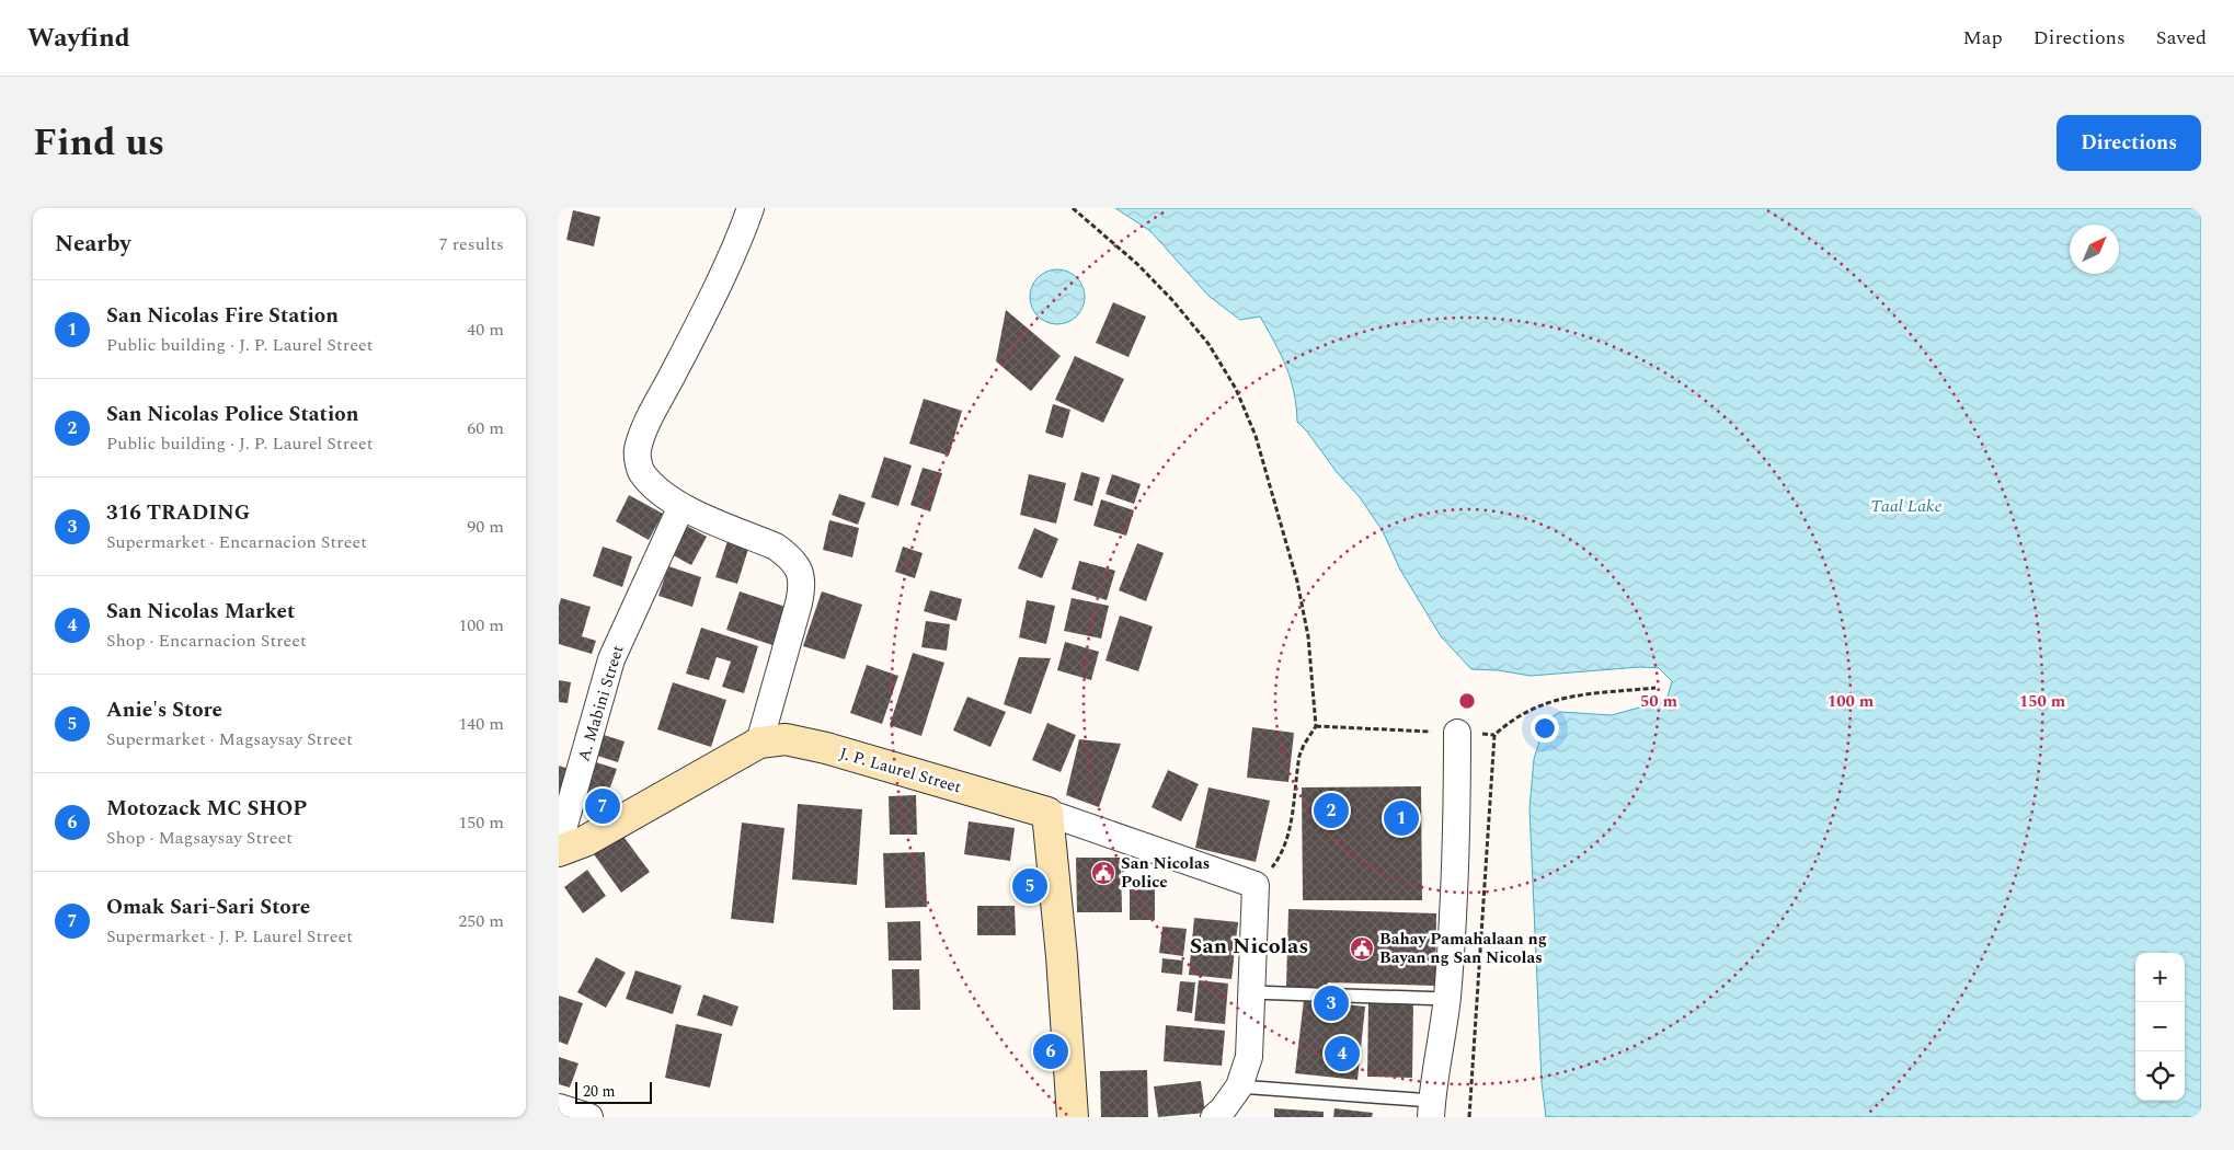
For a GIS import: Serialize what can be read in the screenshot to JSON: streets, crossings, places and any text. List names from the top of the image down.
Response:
{
  "streets": {
    "main road": ["J. P. Laurel Street"],
    "street": ["A. Mabini Street"]
  },
  "districts": ["San Nicolas"],
  "water": ["Taal Lake"],
  "places": {
    "public building": ["San Nicolas Police", "Bahay Pamahalaan ng Bayan ng San Nicolas"]
  },
  "scale_bar": "20 m",
  "north": "top right",
  "page": {
    "header": "Wayfind",
    "nav": ["Map", "Directions", "Saved"],
    "title": "Find us",
    "buttons": "Directions",
    "heading": ["Nearby", "7 results"],
    "list": [
      {
        "mark": "1",
        "name": "San Nicolas Fire Station",
        "note": "Public building · J. P. Laurel Street",
        "value": "40 m"
      },
      {
        "mark": "2",
        "name": "San Nicolas Police Station",
        "note": "Public building · J. P. Laurel Street",
        "value": "60 m"
      },
      {
        "mark": "3",
        "name": "316 TRADING",
        "note": "Supermarket · Encarnacion Street",
        "value": "90 m"
      },
      {
        "mark": "4",
        "name": "San Nicolas Market",
        "note": "Shop · Encarnacion Street",
        "value": "100 m"
      },
      {
        "mark": "5",
        "name": "Anie's Store",
        "note": "Supermarket · Magsaysay Street",
        "value": "140 m"
      },
      {
        "mark": "6",
        "name": "Motozack MC SHOP",
        "note": "Shop · Magsaysay Street",
        "value": "150 m"
      },
      {
        "mark": "7",
        "name": "Omak Sari-Sari Store",
        "note": "Supermarket · J. P. Laurel Street",
        "value": "250 m"
      }
    ],
    "pins": [
      "7",
      "2",
      "1",
      "5",
      "3",
      "6",
      "4"
    ],
    "map_buttons": ["+", "−"],
    "scale": "20 m"
  },
  "rings": ["50 m", "100 m", "150 m"]
}
